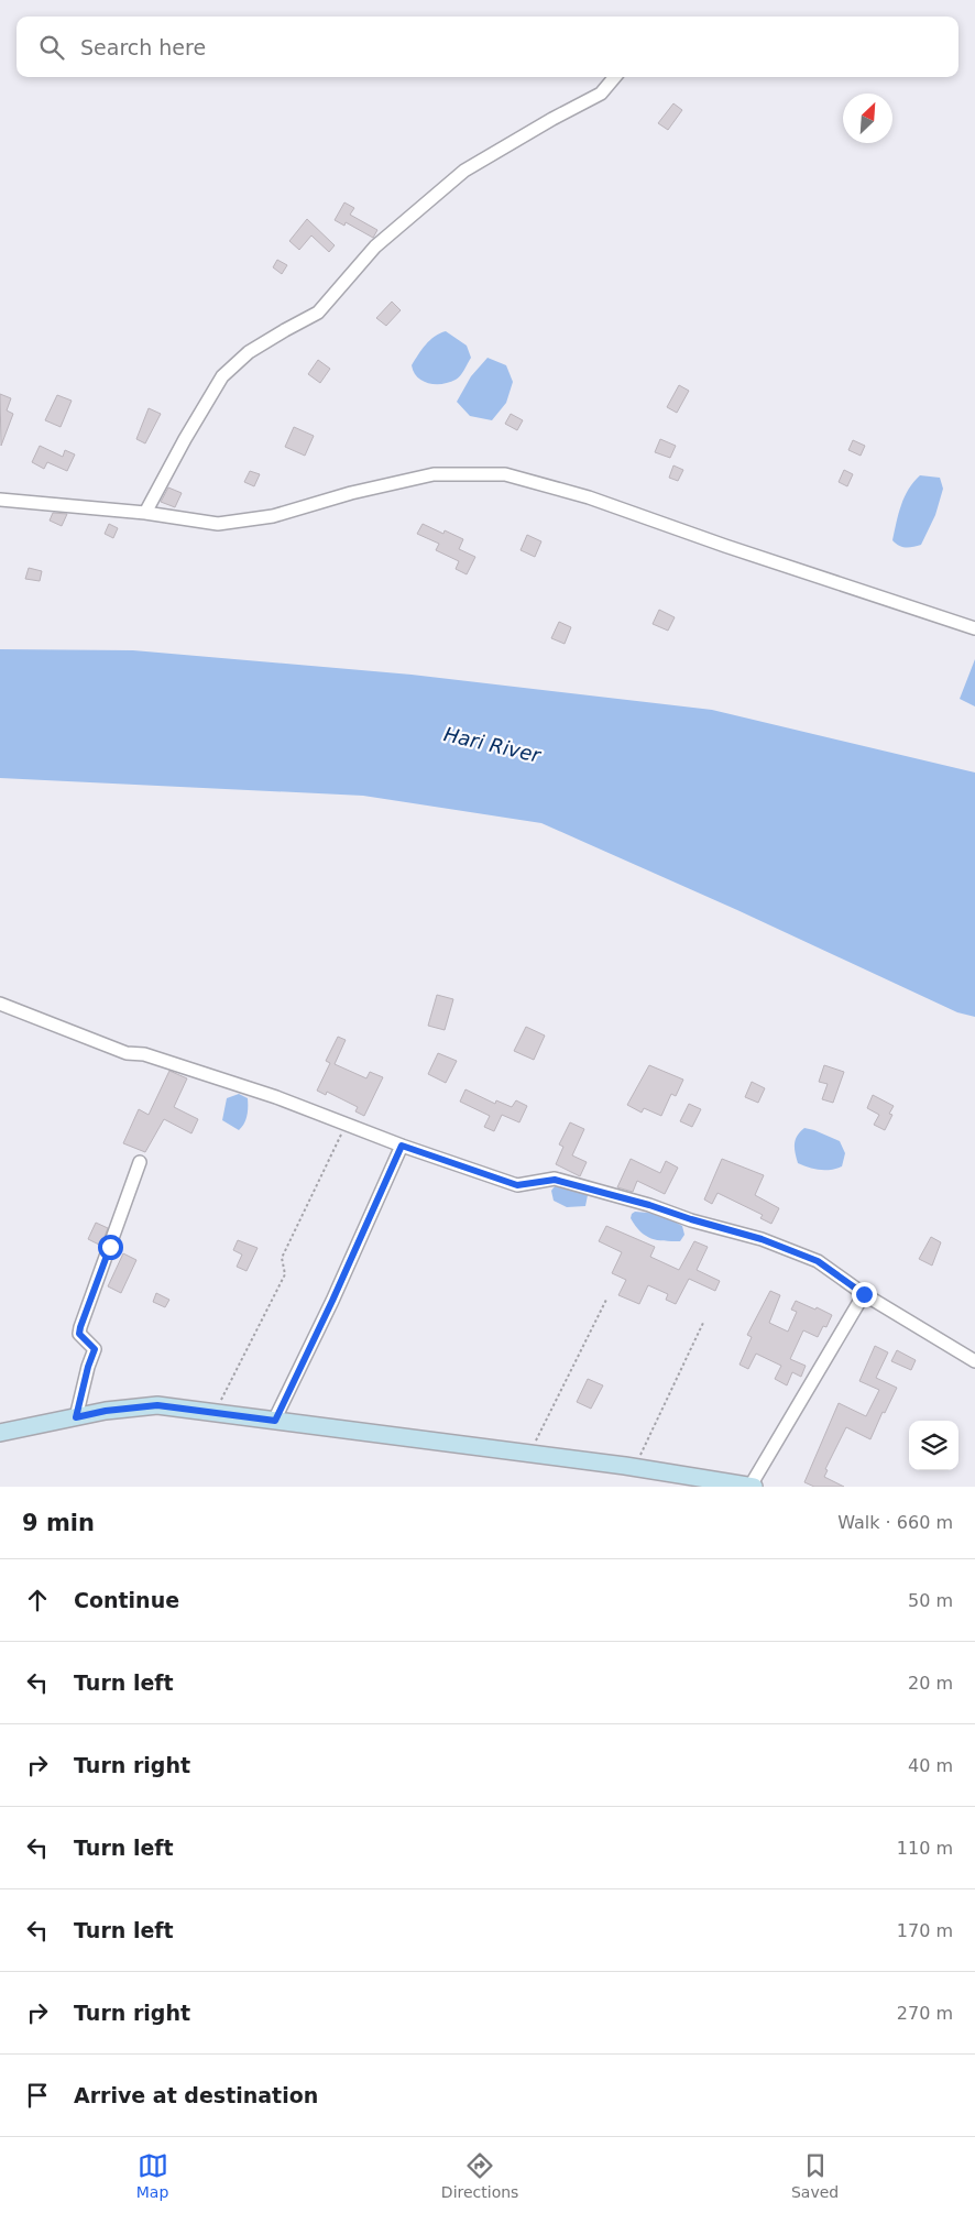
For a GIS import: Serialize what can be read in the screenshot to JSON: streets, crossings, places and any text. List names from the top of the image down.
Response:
{
  "water": ["Hari River"],
  "north": "top right",
  "page": {
    "search": "Search here",
    "heading": ["9 min", "Walk · 660 m"],
    "list": [
      ["Continue", "50 m"],
      ["Turn left", "20 m"],
      ["Turn right", "40 m"],
      ["Turn left", "110 m"],
      ["Turn left", "170 m"],
      ["Turn right", "270 m"],
      "Arrive at destination"
    ],
    "nav": ["Map", "Directions", "Saved"]
  }
}
